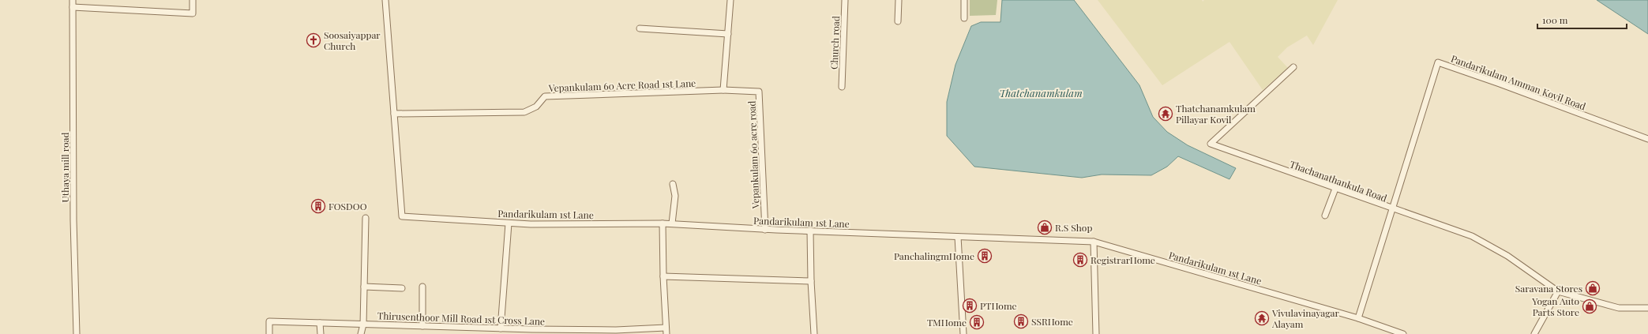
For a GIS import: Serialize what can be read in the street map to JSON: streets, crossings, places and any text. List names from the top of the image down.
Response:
{
  "streets": {
    "street": [
      "Church road",
      "Pandarikulam Amman Kovil Road",
      "Vepankulam 60 Acre Road 1st Lane",
      "Vepankulam 60 acre road",
      "Uthaya mill road",
      "Thachanathankula Road",
      "Pandarikulam 1st Lane",
      "Thirusenthoor Mill Road 1st Cross Lane"
    ]
  },
  "crossings": [
    ["Pandarikulam Amman Kovil Road", "Thachanathankula Road"],
    ["Pandarikulam Amman Kovil Road", "Pandarikulam 1st Lane"],
    ["Vepankulam 60 Acre Road 1st Lane", "Vepankulam 60 acre road"],
    ["Vepankulam 60 Acre Road 1st Lane", "Pandarikulam 1st Lane"],
    ["Vepankulam 60 acre road", "Pandarikulam 1st Lane"]
  ],
  "water": ["Thatchanamkulam"],
  "places": {
    "church": ["Soosaiyappar Church"],
    "temple": ["Thatchanamkulam Pillayar Kovil", "Vivulavinayagar Alayam"],
    "building": [
      "FOSDOO",
      "PanchalingmHome",
      "RegistrarHome",
      "PTHome",
      "SSRHome",
      "TMHome"
    ],
    "shop": ["R.S Shop", "Saravana Stores", "Yogan Auto Parts Store"]
  },
  "scale_bar": "100 m"
}
